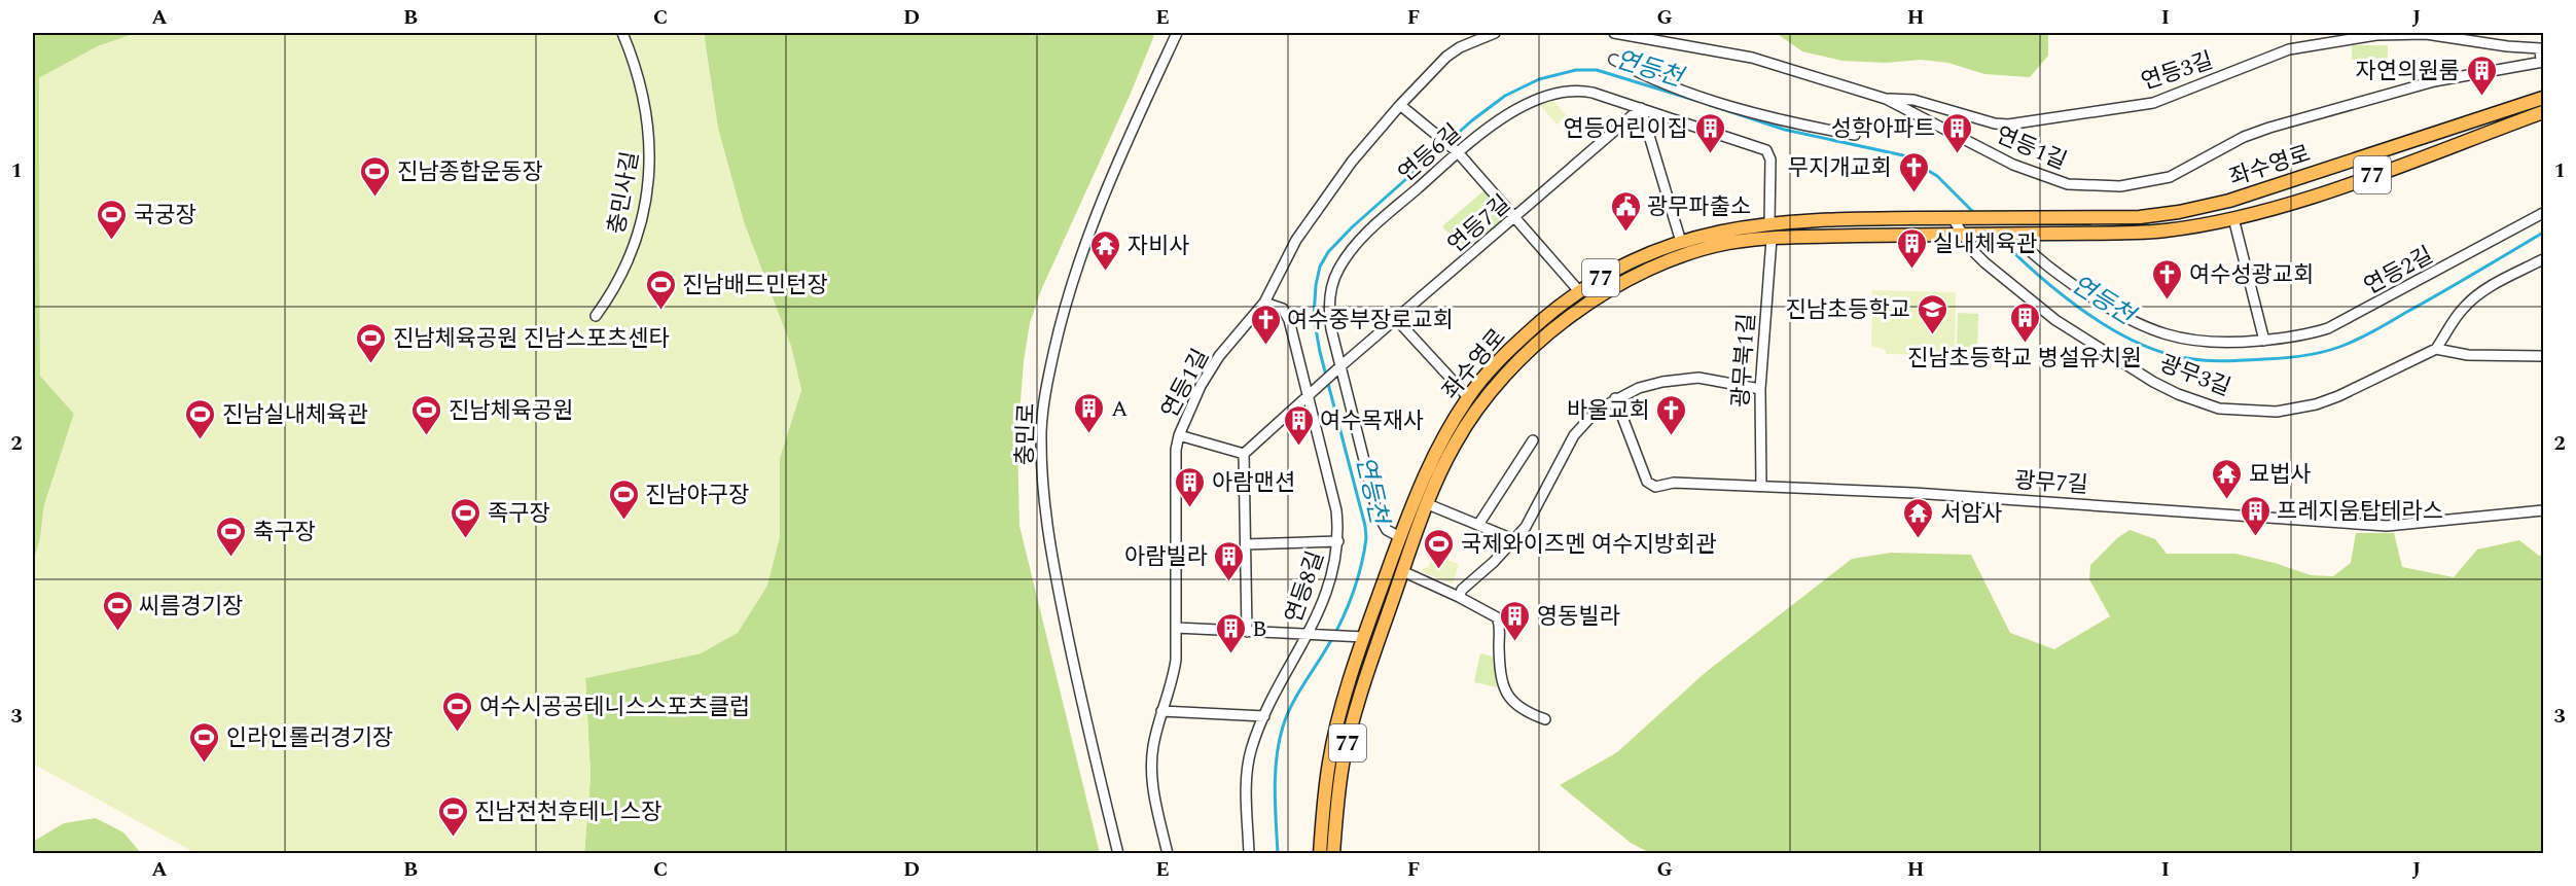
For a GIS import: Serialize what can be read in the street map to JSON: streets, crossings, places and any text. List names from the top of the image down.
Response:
{
  "streets": {
    "main road": ["좌수영로", "77"],
    "street": [
      "연등3길",
      "연등1길",
      "연등6길",
      "충민사길",
      "연등7길",
      "연등2길",
      "광무북1길",
      "광무3길",
      "충민로",
      "광무7길",
      "연등8길"
    ]
  },
  "crossings": [
    ["연등3길", "연등1길"],
    ["연등1길", "연등8길"],
    ["연등6길", "좌수영로"],
    ["연등6길", "연등7길"],
    ["좌수영로", "연등2길"],
    ["좌수영로", "광무북1길"],
    ["좌수영로", "광무3길"],
    ["연등7길", "연등8길"],
    ["광무북1길", "광무7길"]
  ],
  "water": ["연등천"],
  "places": {
    "building": [
      "자연의원룸",
      "연등어린이집",
      "성학아파트",
      "실내체육관",
      "진남초등학교 병설유치원",
      "A",
      "여수목재사",
      "아람맨션",
      "프레지움탑테라스",
      "아람빌라",
      "영동빌라",
      "B"
    ],
    "church": [
      "무지개교회",
      "여수성광교회",
      "여수중부장로교회",
      "바울교회"
    ],
    "sports": [
      "진남종합운동장",
      "국궁장",
      "진남배드민턴장",
      "진남체육공원 진남스포츠센타",
      "진남체육공원",
      "진남실내체육관",
      "진남야구장",
      "족구장",
      "축구장",
      "국제와이즈멘 여수지방회관",
      "씨름경기장",
      "여수시공공테니스스포츠클럽",
      "인라인롤러경기장",
      "진남전천후테니스장"
    ],
    "public building": ["광무파출소"],
    "temple": ["자비사", "묘법사", "서암사"],
    "school or university": ["진남초등학교"]
  },
  "grid": {
    "columns": [
      "A",
      "B",
      "C",
      "D",
      "E",
      "F",
      "G",
      "H",
      "I",
      "J"
    ],
    "rows": ["1", "2", "3"]
  }
}
